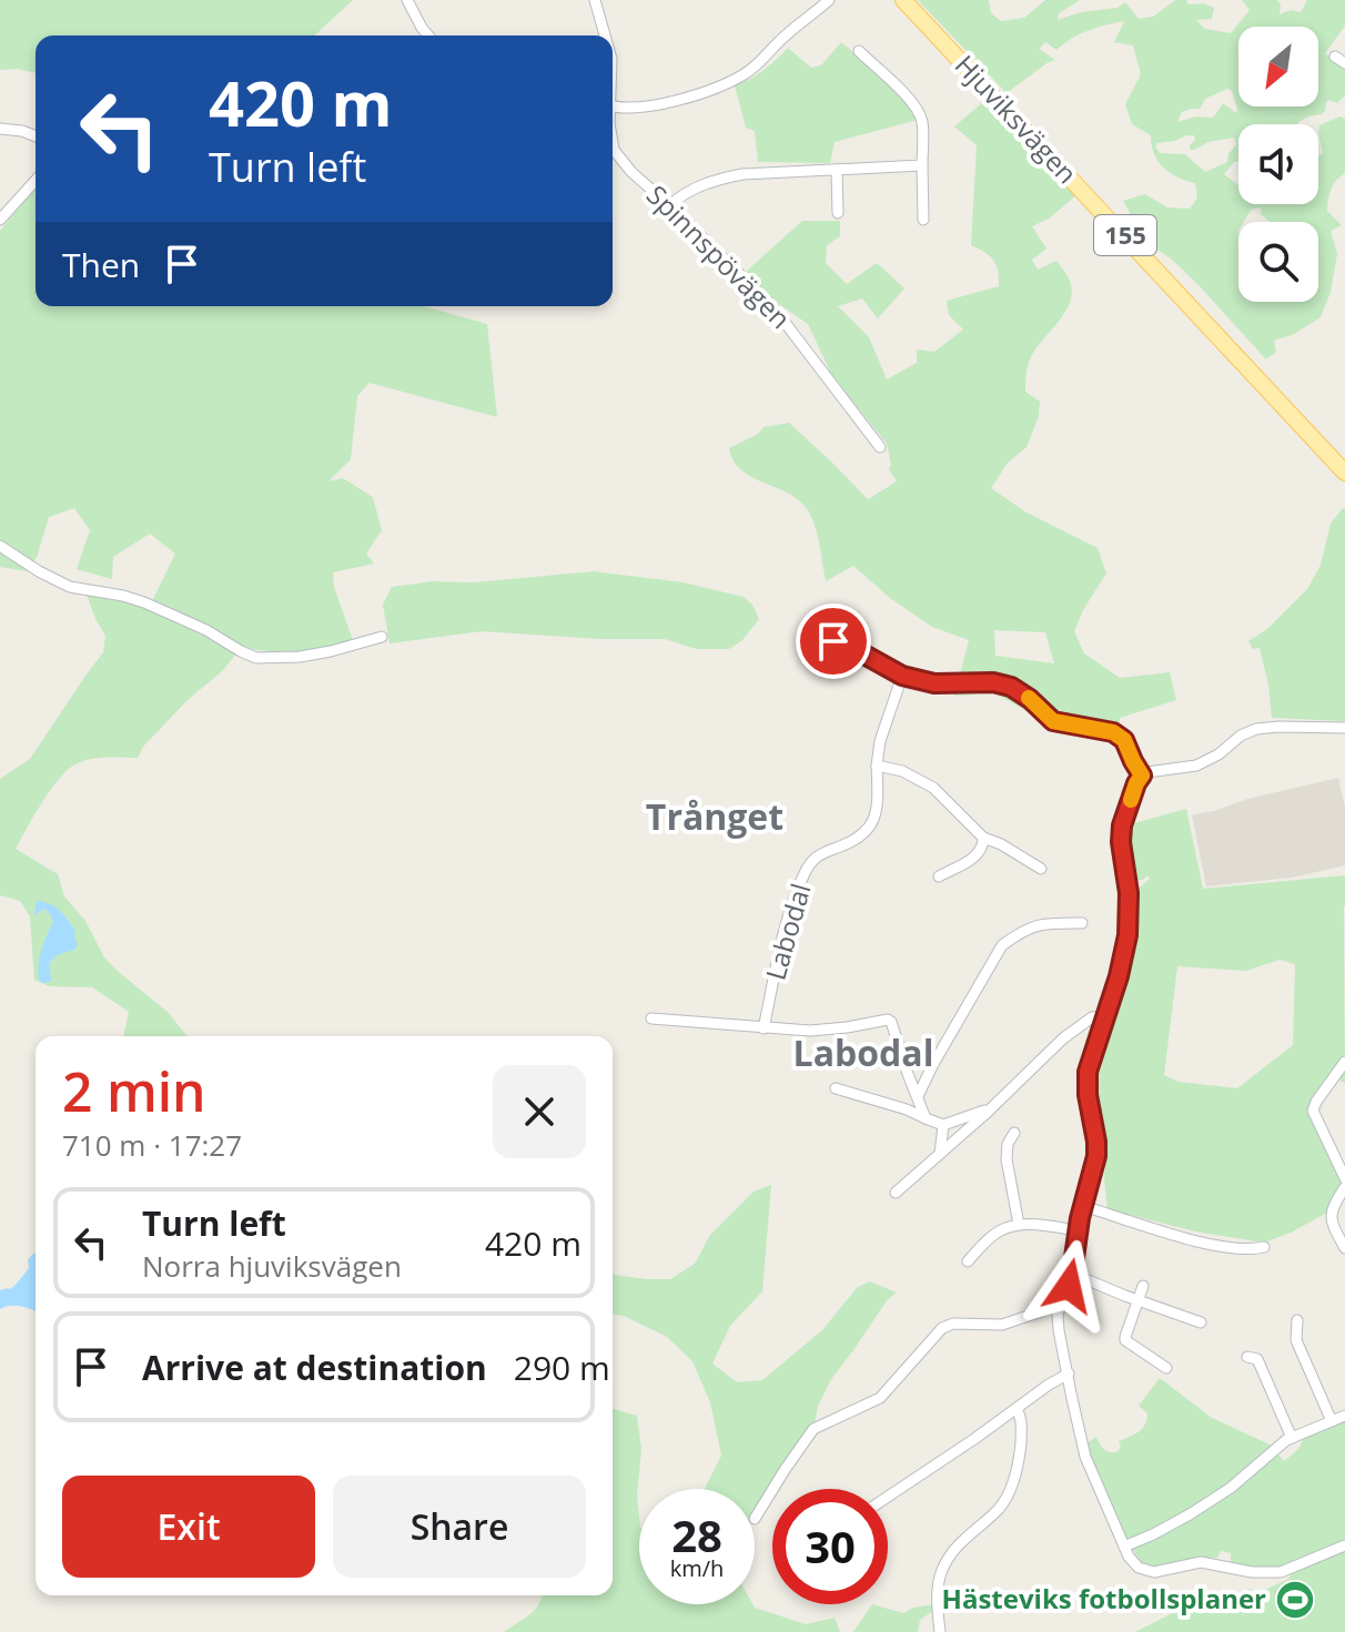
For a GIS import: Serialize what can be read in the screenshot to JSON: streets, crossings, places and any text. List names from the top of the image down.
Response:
{
  "streets": {
    "main road": ["Hjuviksvägen", "155"],
    "street": ["Spinnspövägen", "Labodal"]
  },
  "districts": ["Trånget", "Labodal"],
  "places": {
    "sports": ["Hästeviks fotbollsplaner"]
  },
  "north": "bottom left",
  "page": {
    "turn": ["420 m", "Turn left"],
    "then": "Then",
    "heading": ["2 min", "710 m · 17:27"],
    "list": [
      {
        "name": "Turn left",
        "note": "Norra hjuviksvägen",
        "value": "420 m"
      },
      {
        "name": "Arrive at destination",
        "value": "290 m"
      }
    ],
    "buttons": ["Exit", "Share"],
    "speed": "28 km/h",
    "limit": "30"
  }
}
